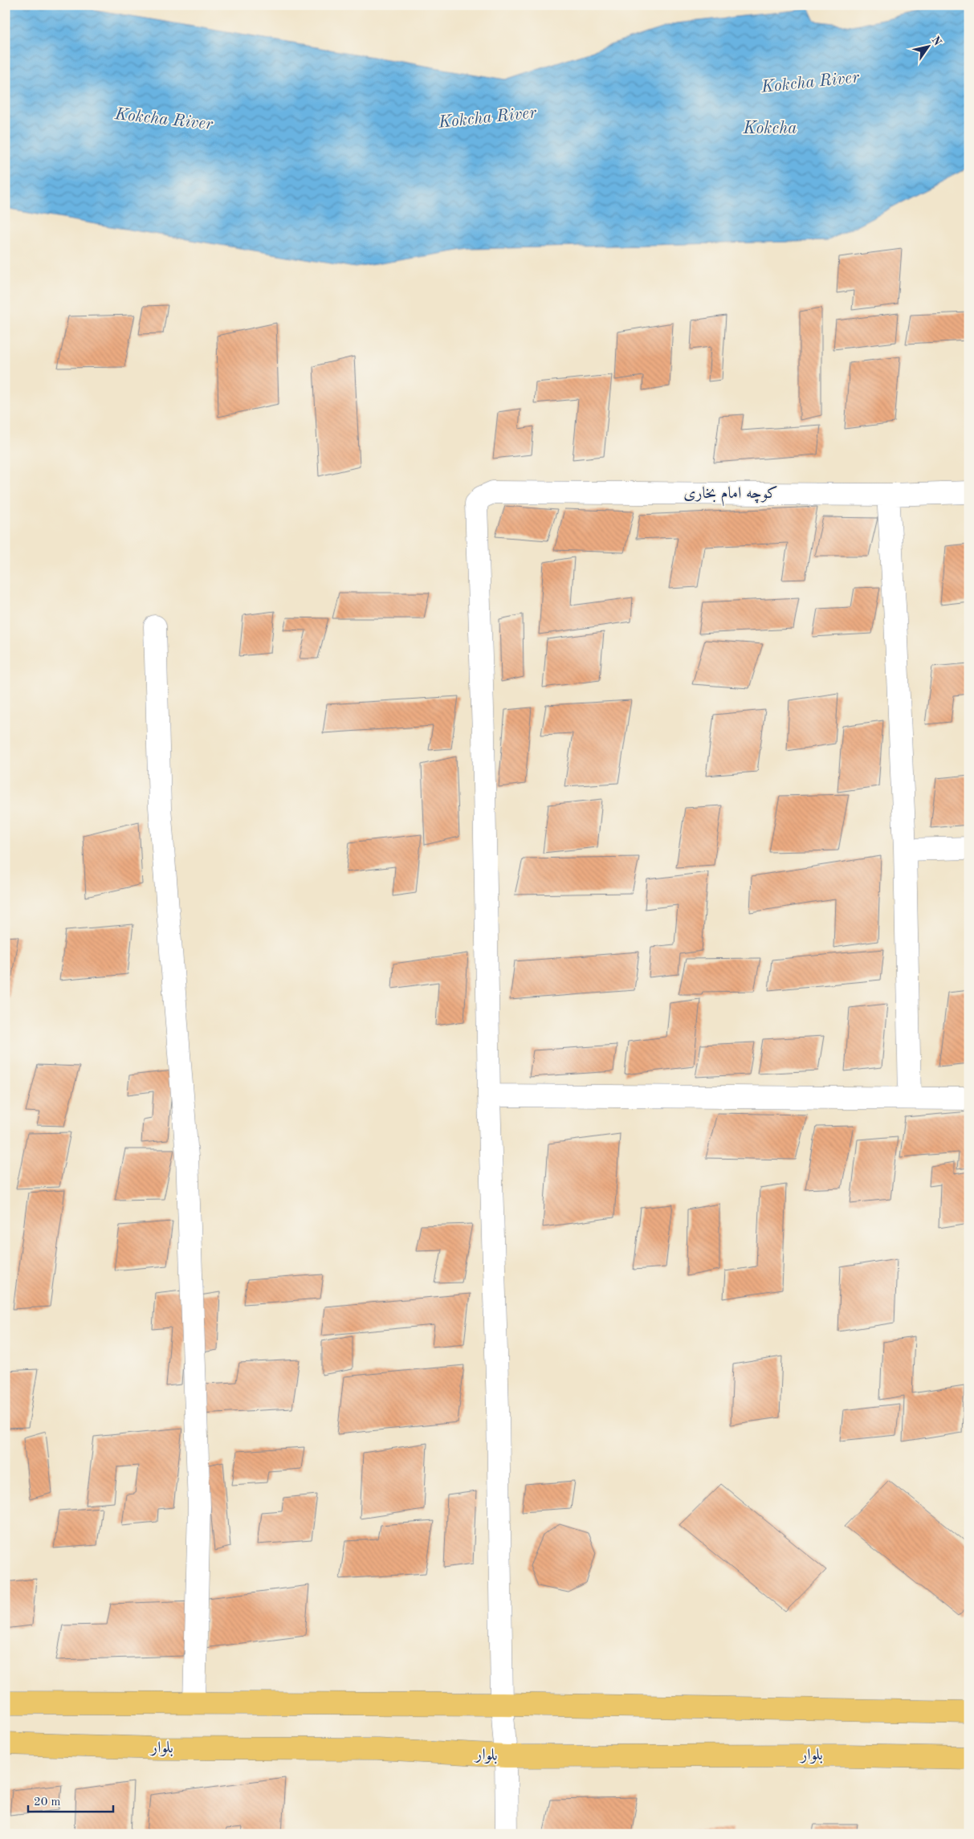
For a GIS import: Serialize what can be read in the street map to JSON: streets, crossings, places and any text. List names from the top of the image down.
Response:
{
  "streets": {
    "main road": ["بلوار"],
    "street": ["کوچه امام بخاری"]
  },
  "water": ["Kokcha River", "Kokcha"],
  "scale_bar": "20 m",
  "north": "top right"
}
